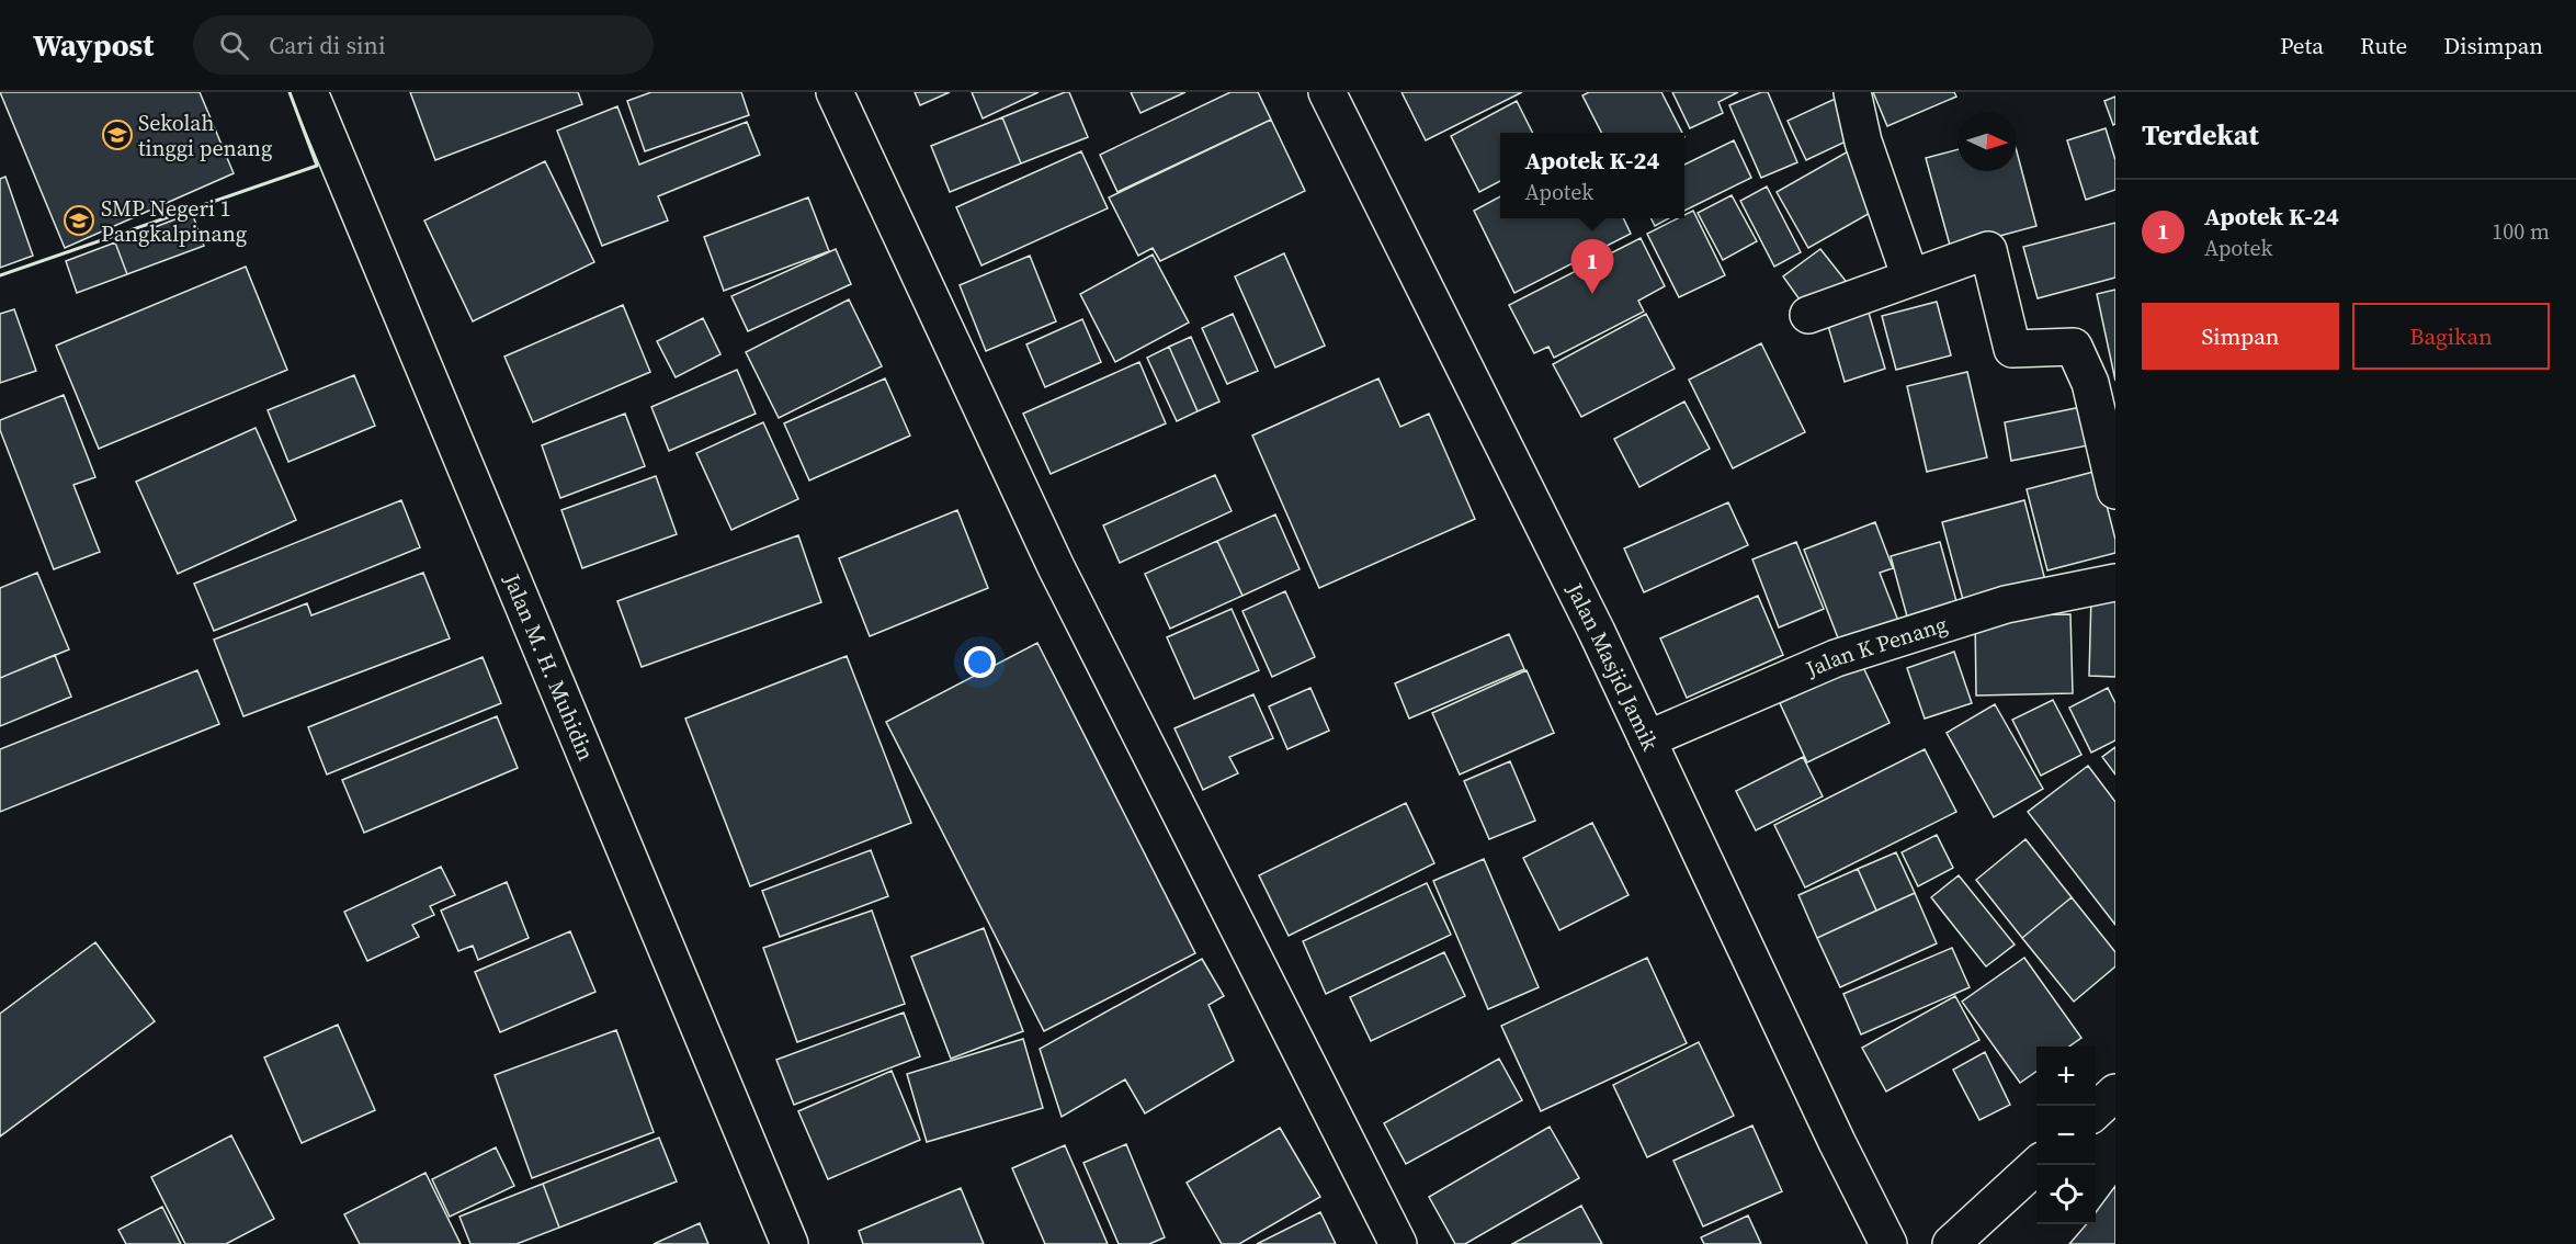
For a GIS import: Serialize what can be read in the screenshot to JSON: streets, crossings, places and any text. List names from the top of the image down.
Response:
{
  "streets": {
    "main road": ["Jalan K Penang", "Jalan Masjid Jamik", "Jalan M. H. Muhidin"]
  },
  "crossings": [
    ["Jalan K Penang", "Jalan Masjid Jamik"]
  ],
  "places": {
    "school or university": ["Sekolah tinggi penang", "SMP Negeri 1 Pangkalpinang"]
  },
  "north": "right",
  "page": {
    "header": "Waypost",
    "search": "Cari di sini",
    "nav": ["Peta", "Rute", "Disimpan"],
    "heading": "Terdekat",
    "popup": ["Apotek K-24", "Apotek"],
    "list": [
      {
        "mark": "1",
        "name": "Apotek K-24",
        "note": "Apotek",
        "value": "100 m"
      }
    ],
    "pins": "1",
    "buttons": ["Simpan", "Bagikan"],
    "map_buttons": ["+", "−"]
  }
}
